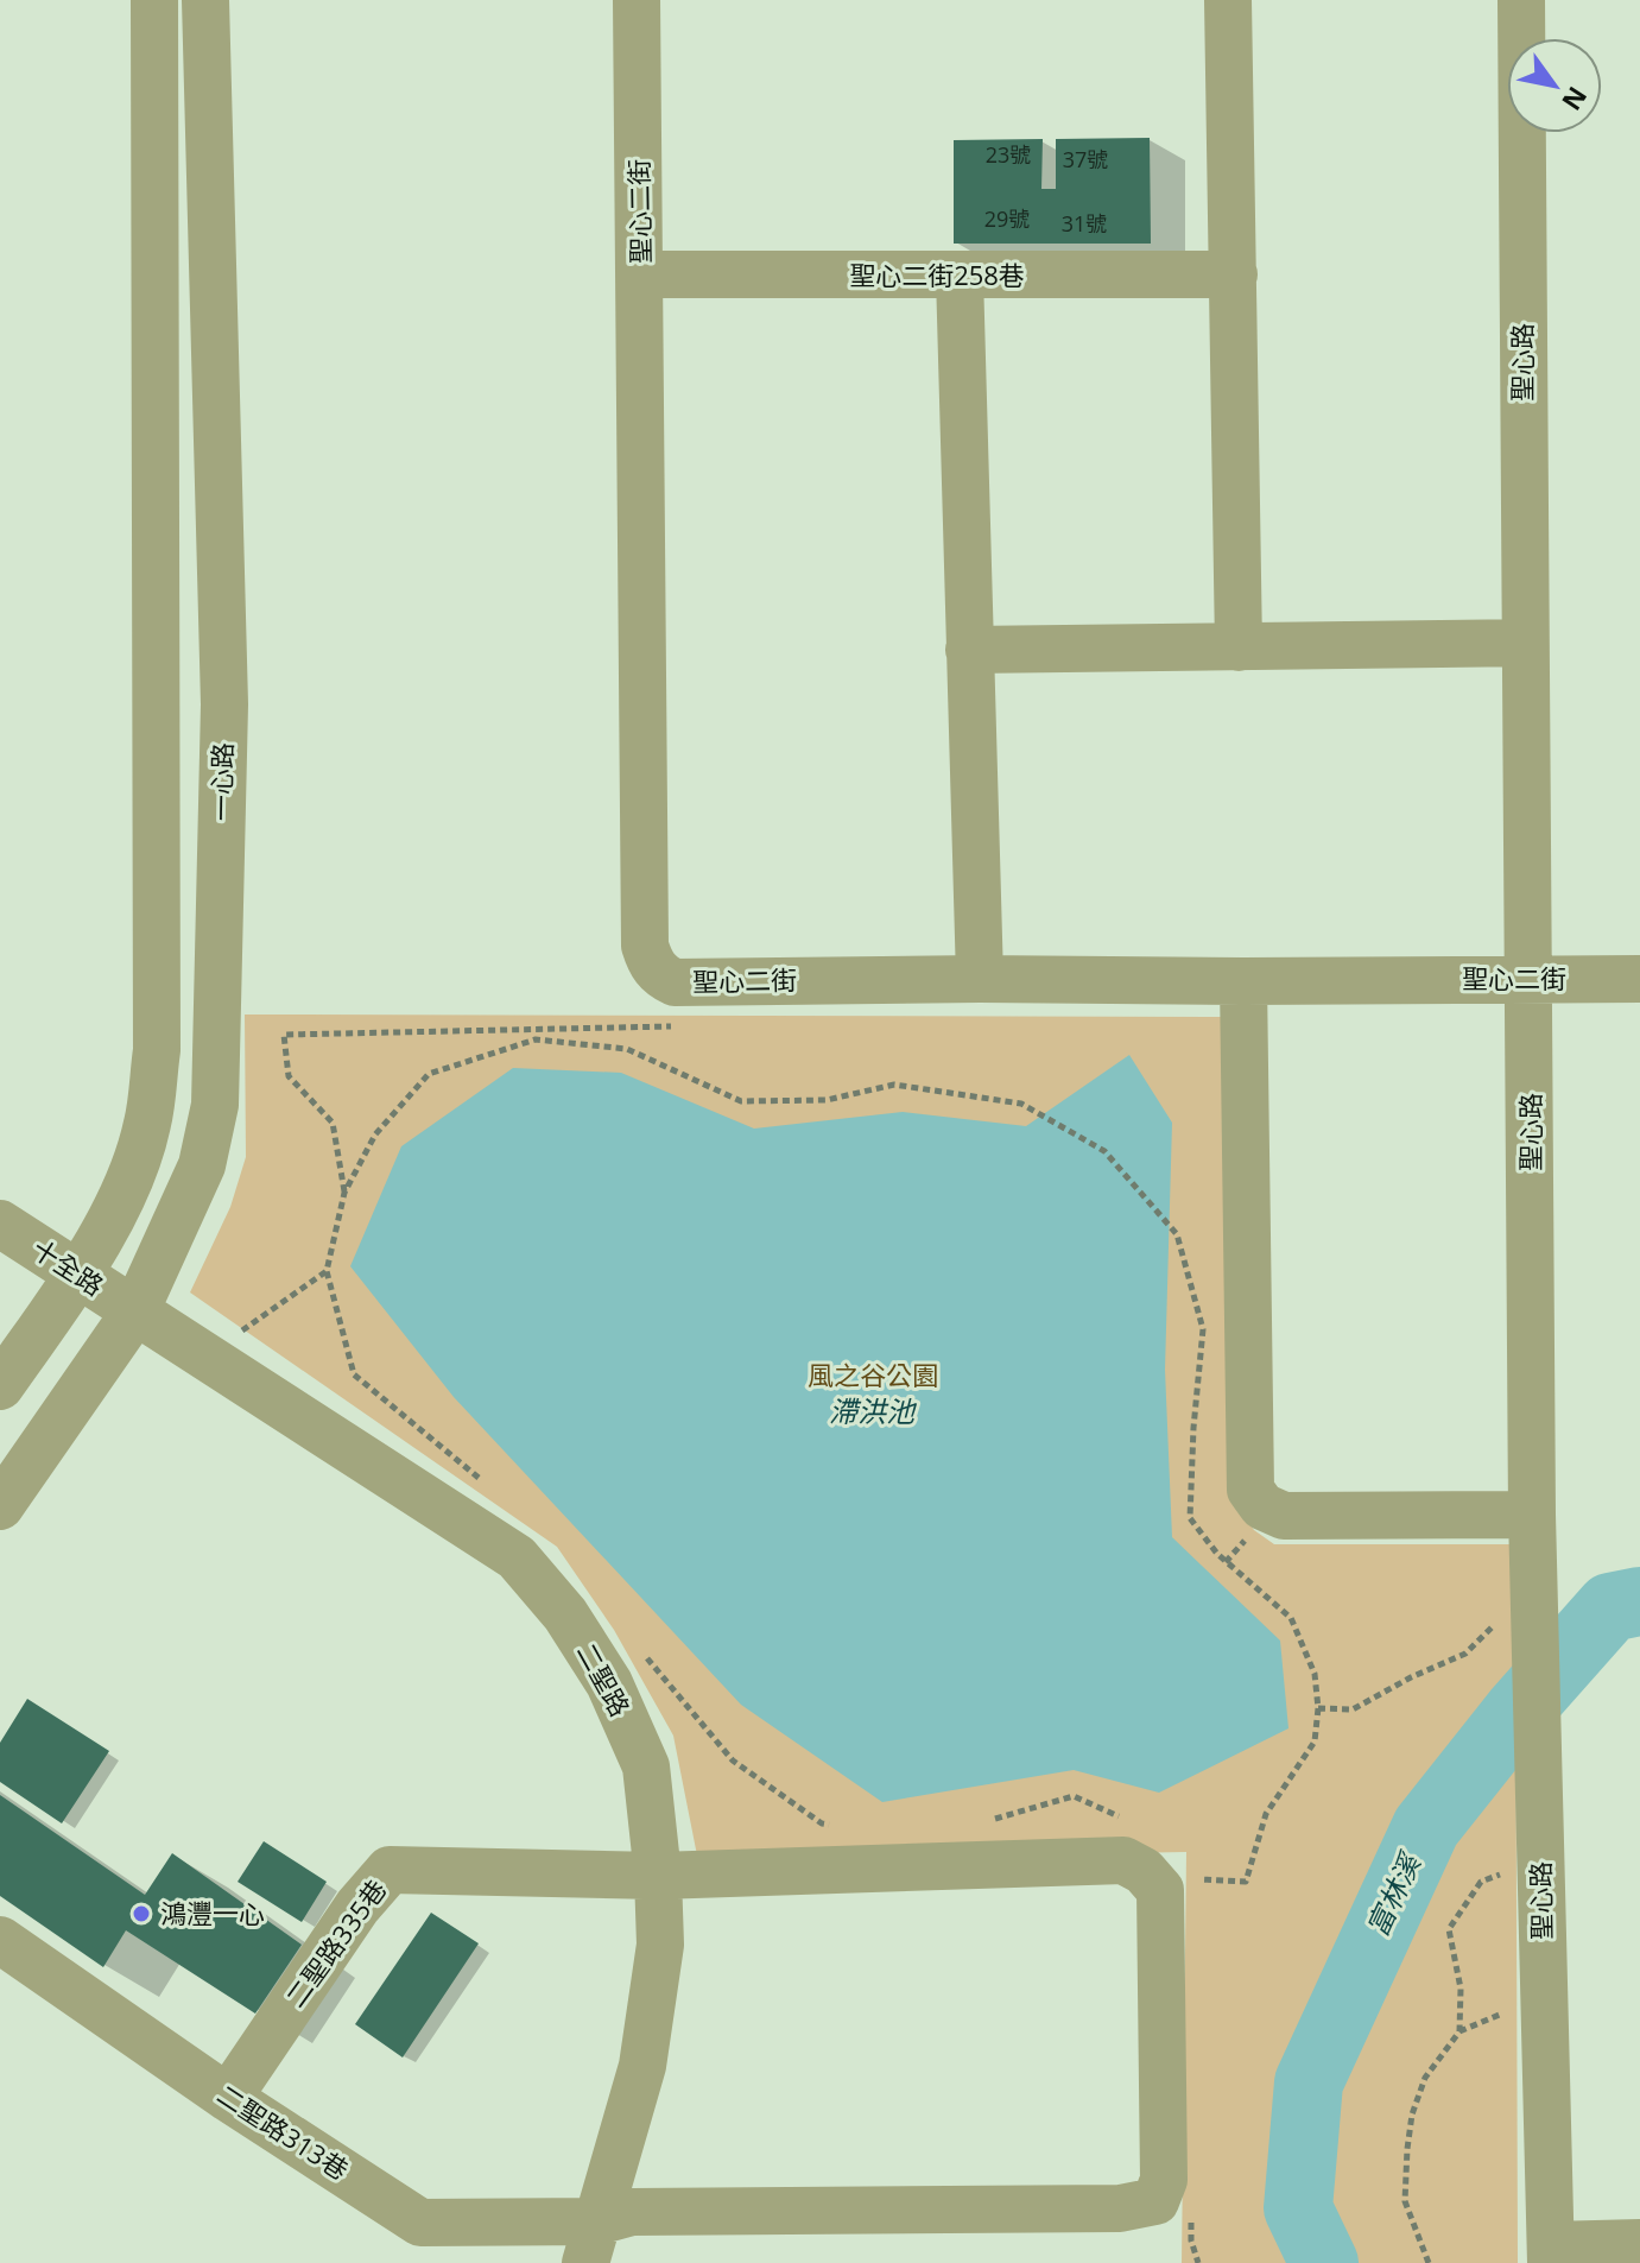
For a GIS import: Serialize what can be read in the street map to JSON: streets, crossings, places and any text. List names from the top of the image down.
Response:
{
  "streets": {
    "street": [
      "聖心二街",
      "聖心二街258巷",
      "聖心路",
      "一心路",
      "十全路",
      "二聖路",
      "二聖路335巷",
      "二聖路313巷"
    ]
  },
  "crossings": [
    ["聖心二街", "聖心二街258巷"],
    ["聖心二街", "聖心路"],
    ["一心路", "十全路"],
    ["一心路", "二聖路"],
    ["十全路", "二聖路"],
    ["二聖路", "二聖路335巷"],
    ["二聖路", "二聖路313巷"],
    ["二聖路335巷", "二聖路313巷"]
  ],
  "water": ["滯洪池", "富林溪"],
  "parks": ["風之谷公園"],
  "places": ["鴻灃一心"],
  "house_numbers": [
    "23號",
    "37號",
    "29號",
    "31號"
  ],
  "north": "bottom right"
}
